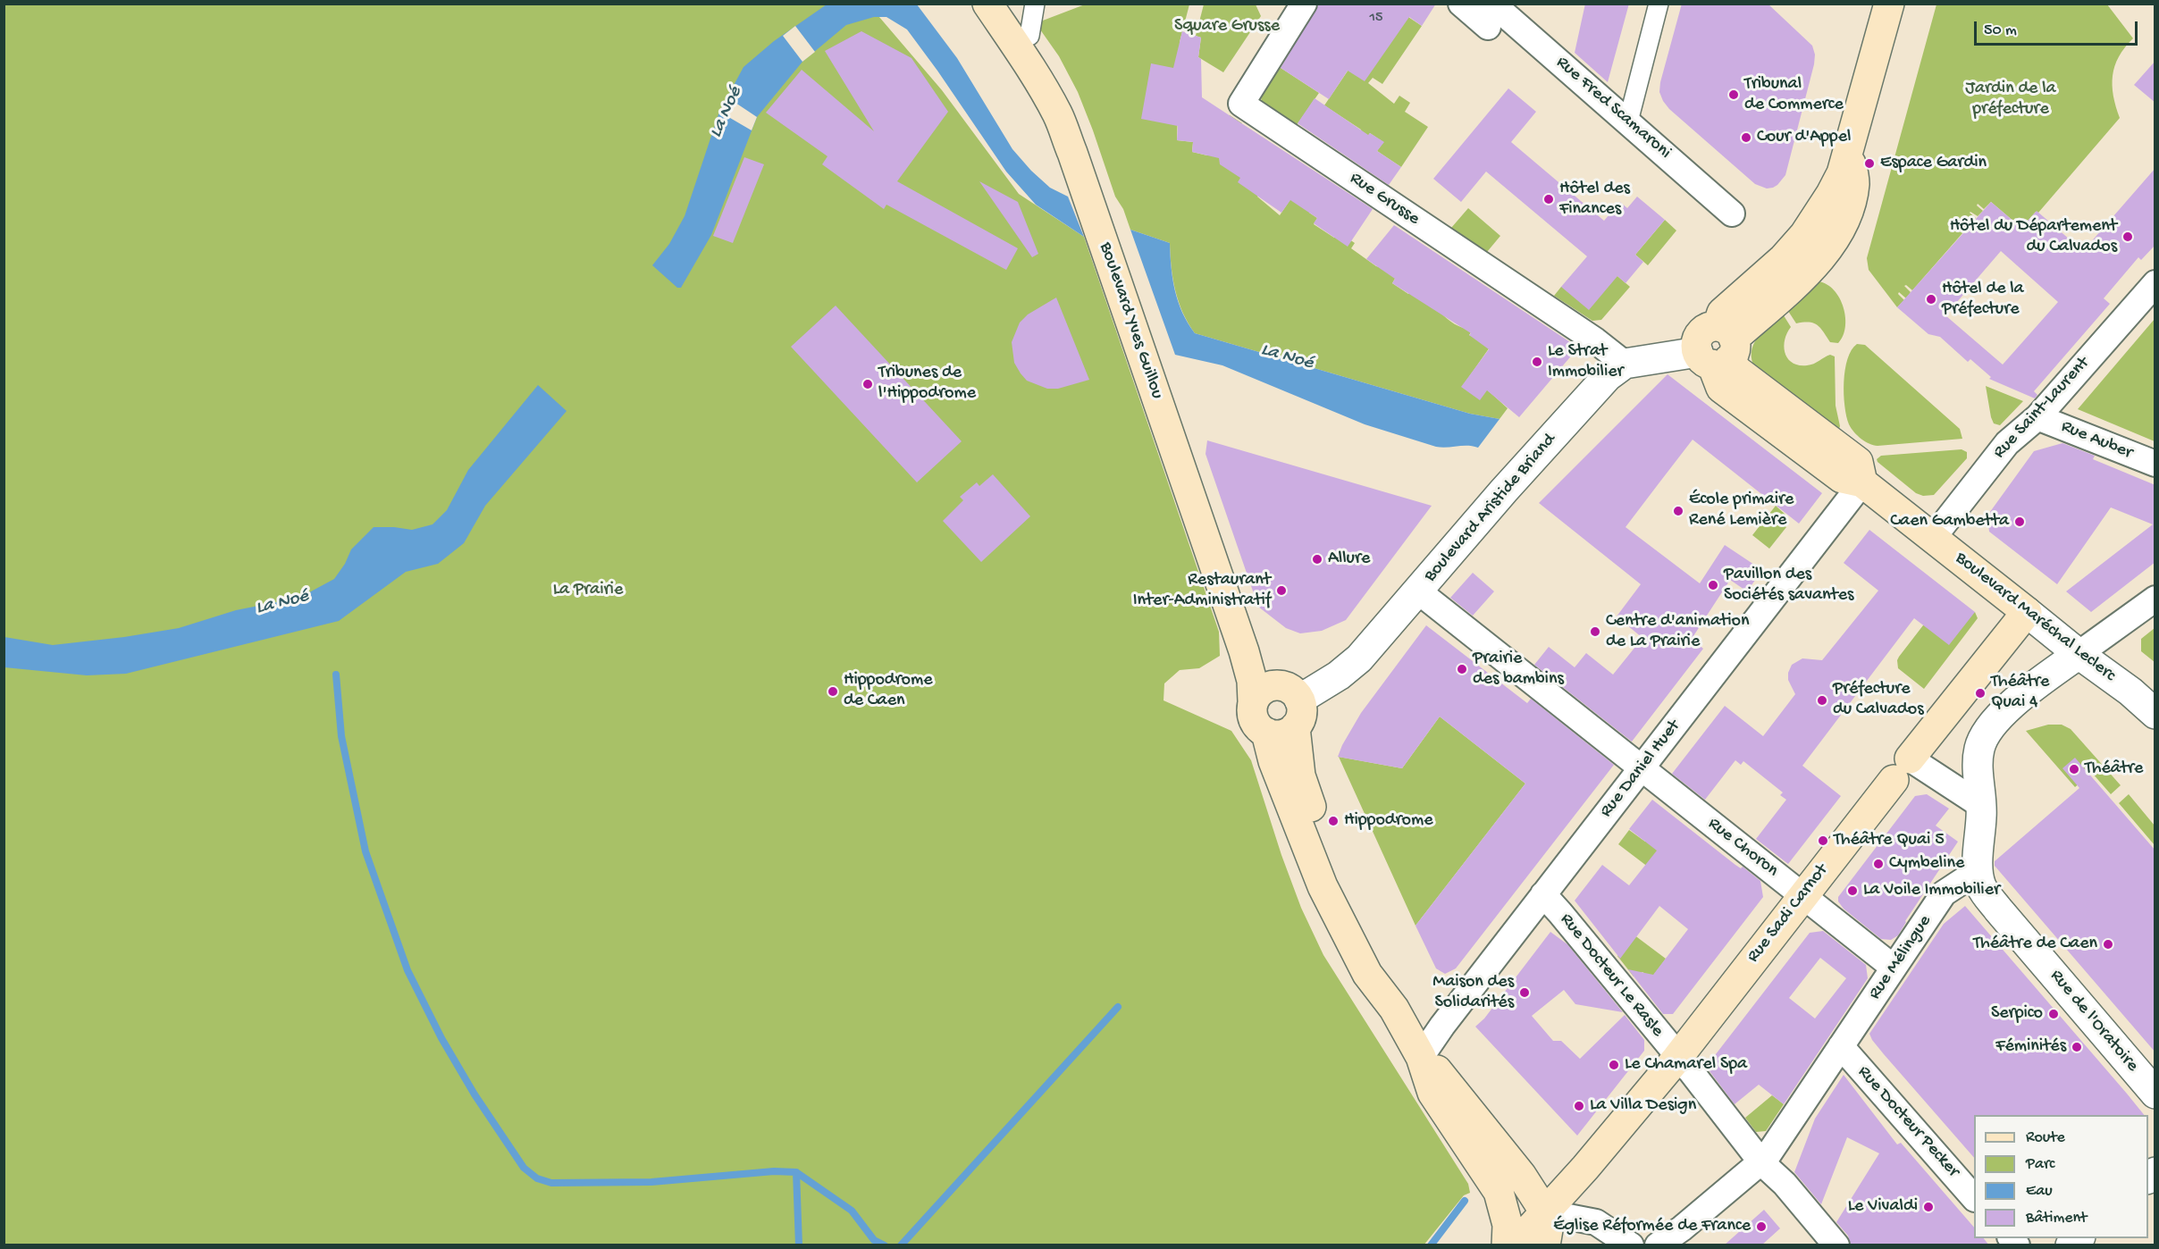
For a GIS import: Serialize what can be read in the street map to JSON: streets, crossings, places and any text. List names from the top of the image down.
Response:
{
  "streets": {
    "main road": [
      "Boulevard Yves Guillou",
      "Boulevard Aristide Briand",
      "Boulevard Maréchal Leclerc",
      "Rue Sadi Carnot"
    ],
    "street": [
      "Rue Fred Scamaroni",
      "Rue Grusse",
      "Rue Saint-Laurent",
      "Rue Auber",
      "Rue Daniel Huet",
      "Rue Choron",
      "Rue Mélingue",
      "Rue Docteur Le Rasle",
      "Rue de l'Oratoire",
      "Rue Docteur Pecker"
    ]
  },
  "crossings": [
    ["Rue Grusse", "Boulevard Aristide Briand"],
    ["Boulevard Yves Guillou", "Boulevard Aristide Briand"],
    ["Rue Saint-Laurent", "Rue Auber"],
    ["Rue Saint-Laurent", "Boulevard Maréchal Leclerc"],
    ["Boulevard Aristide Briand", "Boulevard Maréchal Leclerc"],
    ["Boulevard Aristide Briand", "Rue Choron"],
    ["Boulevard Maréchal Leclerc", "Rue Daniel Huet"],
    ["Boulevard Maréchal Leclerc", "Rue Sadi Carnot"],
    ["Rue Daniel Huet", "Rue Choron"],
    ["Rue Daniel Huet", "Rue Docteur Le Rasle"],
    ["Rue Choron", "Rue Sadi Carnot"],
    ["Rue Choron", "Rue Mélingue"],
    ["Rue Sadi Carnot", "Rue Docteur Le Rasle"],
    ["Rue Mélingue", "Rue Docteur Le Rasle"],
    ["Rue Mélingue", "Rue de l'Oratoire"],
    ["Rue Mélingue", "Rue Docteur Pecker"]
  ],
  "water": ["La Noé"],
  "parks": ["Square Grusse", "Jardin de la préfecture", "La Prairie"],
  "places": [
    "Tribunal de Commerce",
    "Cour d'Appel",
    "Espace Gardin",
    "Hôtel des Finances",
    "Hôtel du Département du Calvados",
    "Hôtel de la Préfecture",
    "Le Strat Immobilier",
    "Tribunes de l'Hippodrome",
    "École primaire René Lemière",
    "Caen Gambetta",
    "Allure",
    "Pavillon des Sociétés savantes",
    "Restaurant Inter-Administratif",
    "Centre d'animation de La Prairie",
    "Prairie des bambins",
    "Hippodrome de Caen",
    "Théâtre Quai 4",
    "Préfecture du Calvados",
    "Théâtre",
    "Hippodrome",
    "Théâtre Quai 5",
    "Cymbeline",
    "La Voile Immobilier",
    "Théâtre de Caen",
    "Maison des Solidarités",
    "Serpico",
    "Féminités",
    "Le Chamarel Spa",
    "La Villa Design",
    "Le Vivaldi",
    "Église Réformée de France"
  ],
  "house_numbers": ["15"],
  "legend": [
    "Route",
    "Parc",
    "Eau",
    "Bâtiment"
  ],
  "scale_bar": "50 m"
}
